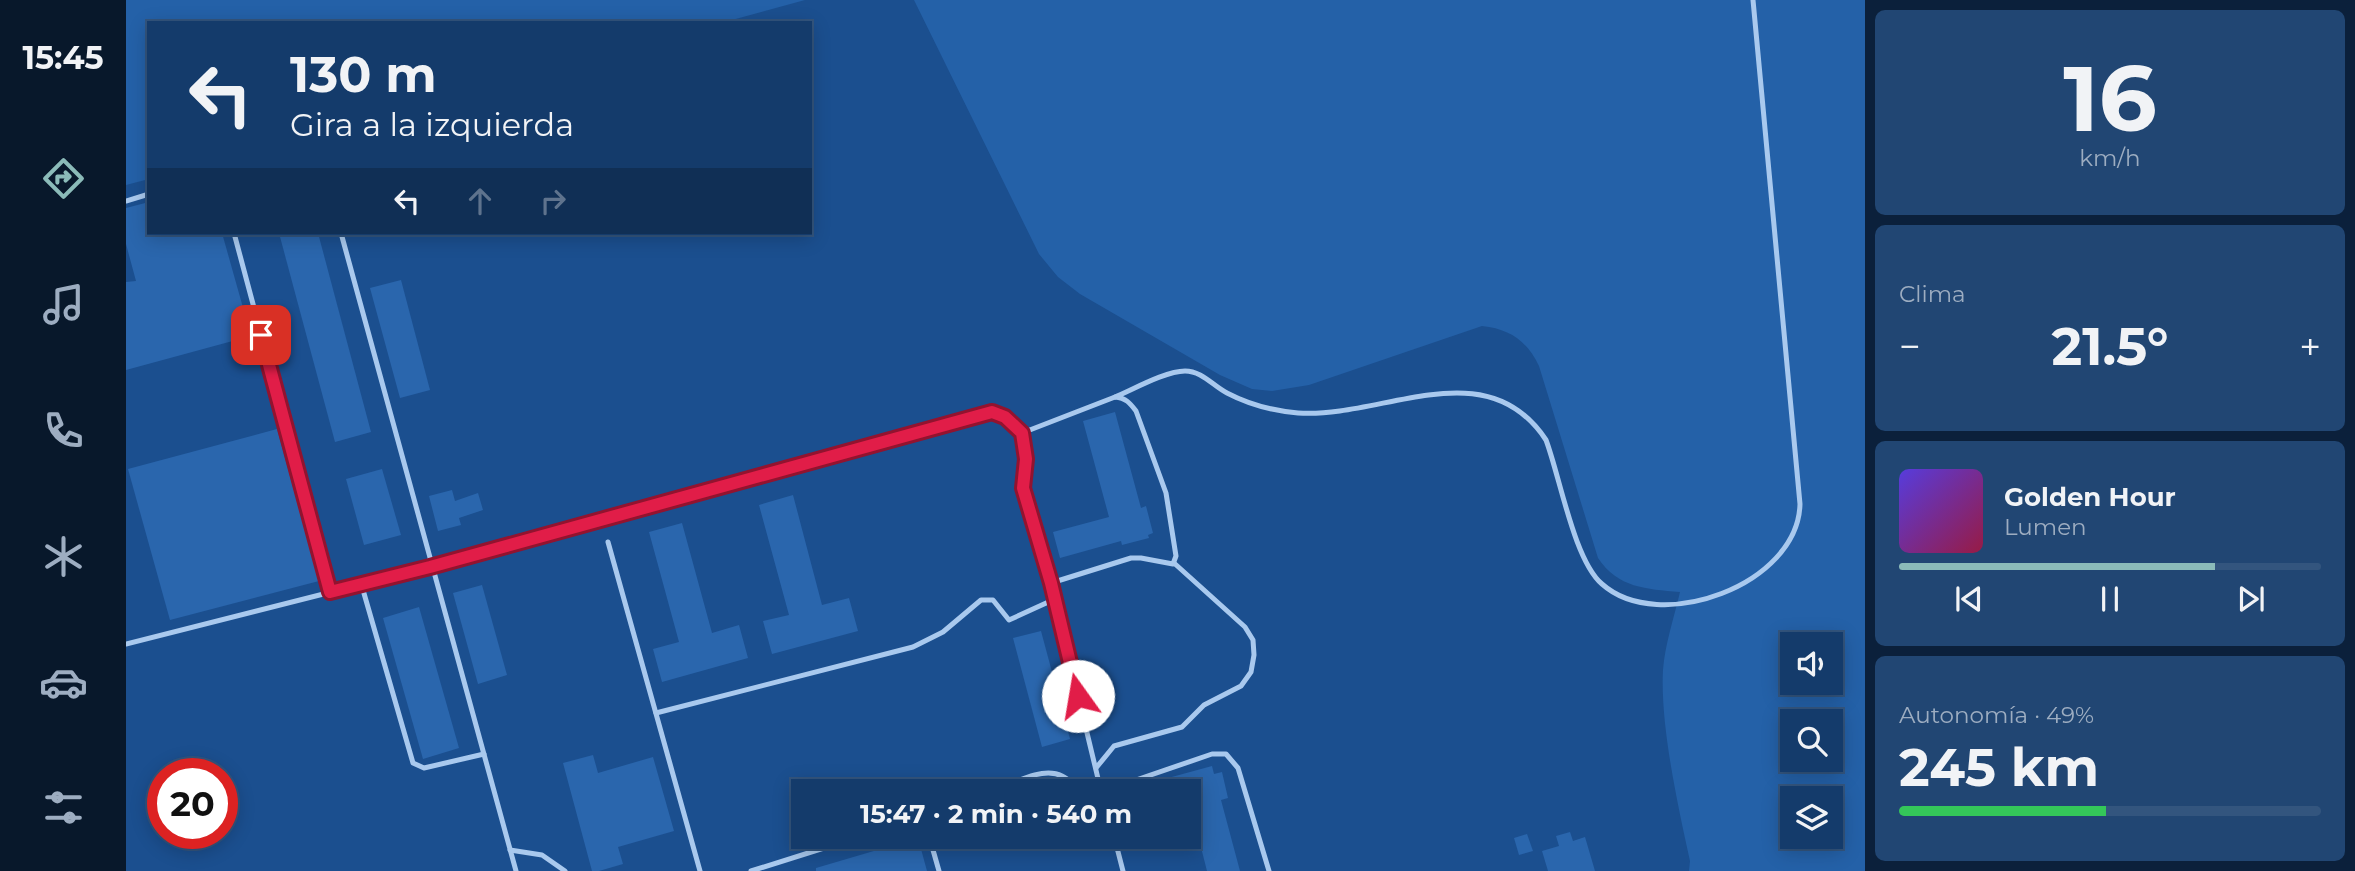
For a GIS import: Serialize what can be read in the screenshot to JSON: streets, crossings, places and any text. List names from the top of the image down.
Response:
{
  "page": {
    "tabs": "15:45",
    "tile": [
      ["16", "km/h"],
      "Clima",
      ["Autonomía · 49%", "245 km"]
    ],
    "turn": ["130 m", "Gira a la izquierda"],
    "heat": ["−", "21.5°", "+"],
    "song": ["Golden Hour", "Lumen"],
    "limit": "20",
    "trip": "15:47 · 2 min · 540 m"
  }
}
